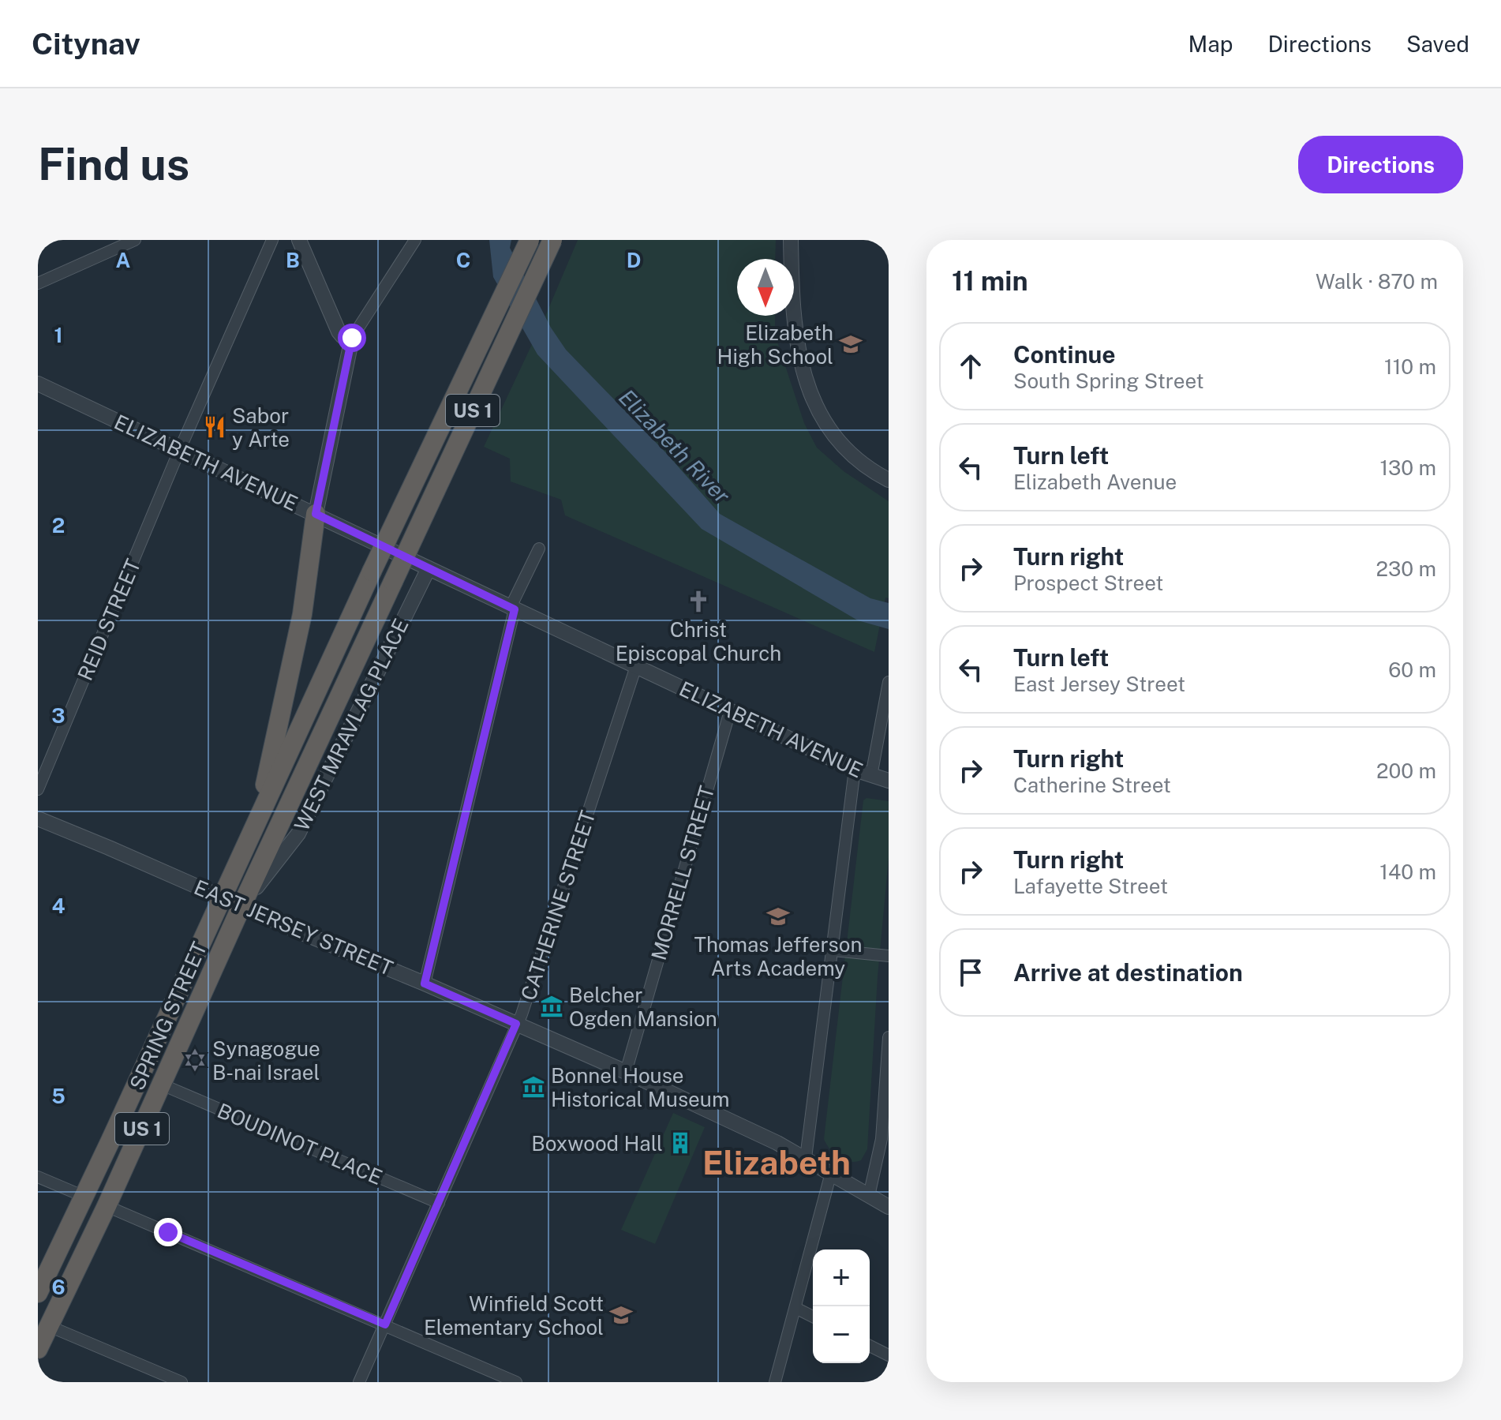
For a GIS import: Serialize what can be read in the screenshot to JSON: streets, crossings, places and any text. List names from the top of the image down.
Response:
{
  "streets": {
    "highway": ["US 1", "SPRING STREET"],
    "street": [
      "ELIZABETH AVENUE",
      "REID STREET",
      "WEST MRAVLAG PLACE",
      "MORRELL STREET",
      "CATHERINE STREET",
      "EAST JERSEY STREET",
      "BOUDINOT PLACE"
    ]
  },
  "crossings": [
    ["US 1", "WEST MRAVLAG PLACE"],
    ["US 1", "EAST JERSEY STREET"],
    ["US 1", "SPRING STREET"],
    ["ELIZABETH AVENUE", "REID STREET"],
    ["ELIZABETH AVENUE", "WEST MRAVLAG PLACE"],
    ["ELIZABETH AVENUE", "MORRELL STREET"],
    ["ELIZABETH AVENUE", "CATHERINE STREET"],
    ["WEST MRAVLAG PLACE", "EAST JERSEY STREET"],
    ["WEST MRAVLAG PLACE", "SPRING STREET"],
    ["MORRELL STREET", "EAST JERSEY STREET"],
    ["CATHERINE STREET", "EAST JERSEY STREET"],
    ["CATHERINE STREET", "BOUDINOT PLACE"],
    ["EAST JERSEY STREET", "SPRING STREET"],
    ["SPRING STREET", "BOUDINOT PLACE"]
  ],
  "districts": ["Elizabeth"],
  "water": ["Elizabeth River"],
  "places": {
    "school or university": ["Elizabeth High School", "Thomas Jefferson Arts Academy", "Winfield Scott Elementary School"],
    "restaurant": ["Sabor y Arte"],
    "church": ["Christ Episcopal Church"],
    "museum": ["Belcher Ogden Mansion", "Bonnel House Historical Museum"],
    "synagogue": ["Synagogue B-nai Israel"],
    "building": ["Boxwood Hall"]
  },
  "north": "bottom",
  "page": {
    "header": "Citynav",
    "nav": ["Map", "Directions", "Saved"],
    "buttons": "Directions",
    "title": "Find us",
    "heading": ["11 min", "Walk · 870 m"],
    "list": [
      ["Continue", "South Spring Street", "110 m"],
      ["Turn left", "Elizabeth Avenue", "130 m"],
      ["Turn right", "Prospect Street", "230 m"],
      ["Turn left", "East Jersey Street", "60 m"],
      ["Turn right", "Catherine Street", "200 m"],
      ["Turn right", "Lafayette Street", "140 m"],
      "Arrive at destination"
    ],
    "map_buttons": ["+", "−"]
  },
  "grid": {
    "columns": [
      "A",
      "B",
      "C",
      "D"
    ],
    "rows": [
      "1",
      "2",
      "3",
      "4",
      "5",
      "6"
    ]
  }
}
